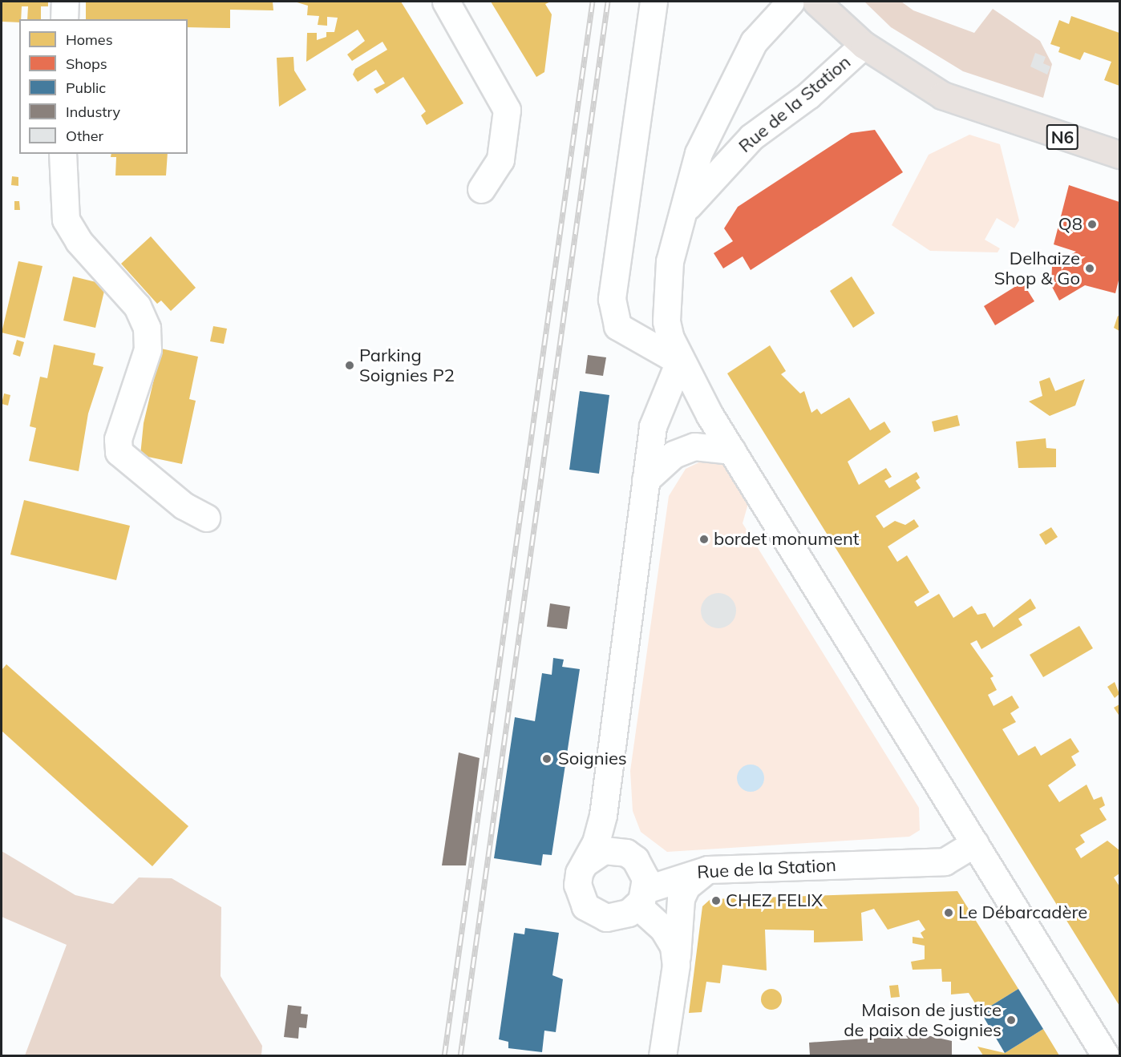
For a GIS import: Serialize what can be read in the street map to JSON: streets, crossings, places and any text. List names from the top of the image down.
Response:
{
  "streets": {
    "main road": ["N6"],
    "street": ["Rue de la Station"]
  },
  "crossings": [
    ["Rue de la Station", "N6"]
  ],
  "places": [
    "Q8",
    "Delhaize Shop & Go",
    "Parking Soignies P2",
    "bordet monument",
    "Soignies",
    "CHEZ FELIX",
    "Le Débarcadère",
    "Maison de justice de paix de Soignies"
  ],
  "legend": [
    "Homes",
    "Shops",
    "Public",
    "Industry",
    "Other"
  ]
}
